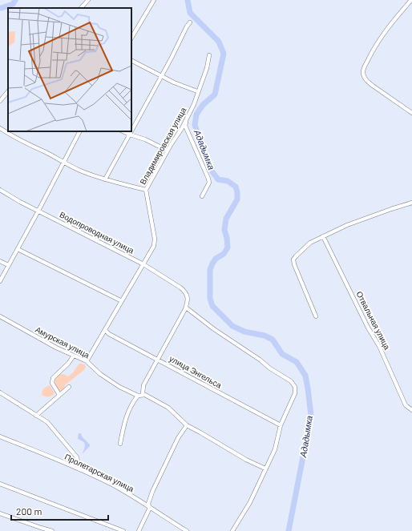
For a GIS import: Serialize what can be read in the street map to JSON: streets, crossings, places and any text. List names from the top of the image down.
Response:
{
  "streets": {
    "street": [
      "Владимировская улица",
      "Водопроводная улица",
      "Отвальная улица",
      "Амурская улица",
      "улица Энгельса",
      "Пролетарская улица"
    ]
  },
  "crossings": [
    ["Владимировская улица", "Водопроводная улица"],
    ["Владимировская улица", "Амурская улица"],
    ["Владимировская улица", "улица Энгельса"]
  ],
  "water": ["Ададымка"],
  "scale_bar": "200 m"
}
